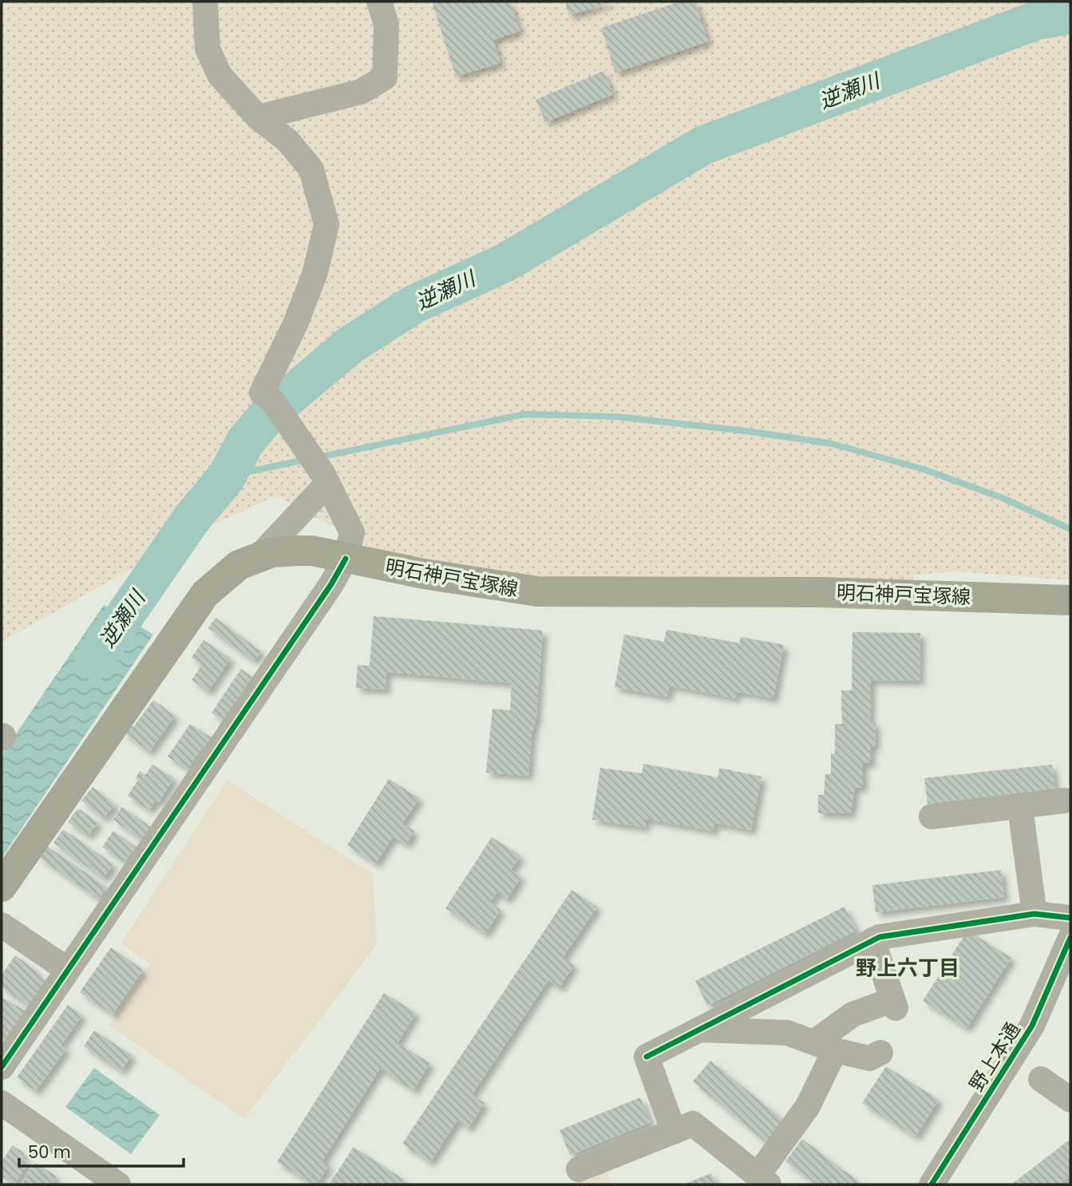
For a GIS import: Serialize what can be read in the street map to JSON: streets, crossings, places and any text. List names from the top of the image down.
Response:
{
  "streets": {
    "main road": ["明石神戸宝塚線"],
    "street": ["野上本通"]
  },
  "districts": ["野上六丁目"],
  "water": ["逆瀬川"],
  "scale_bar": "50 m"
}
